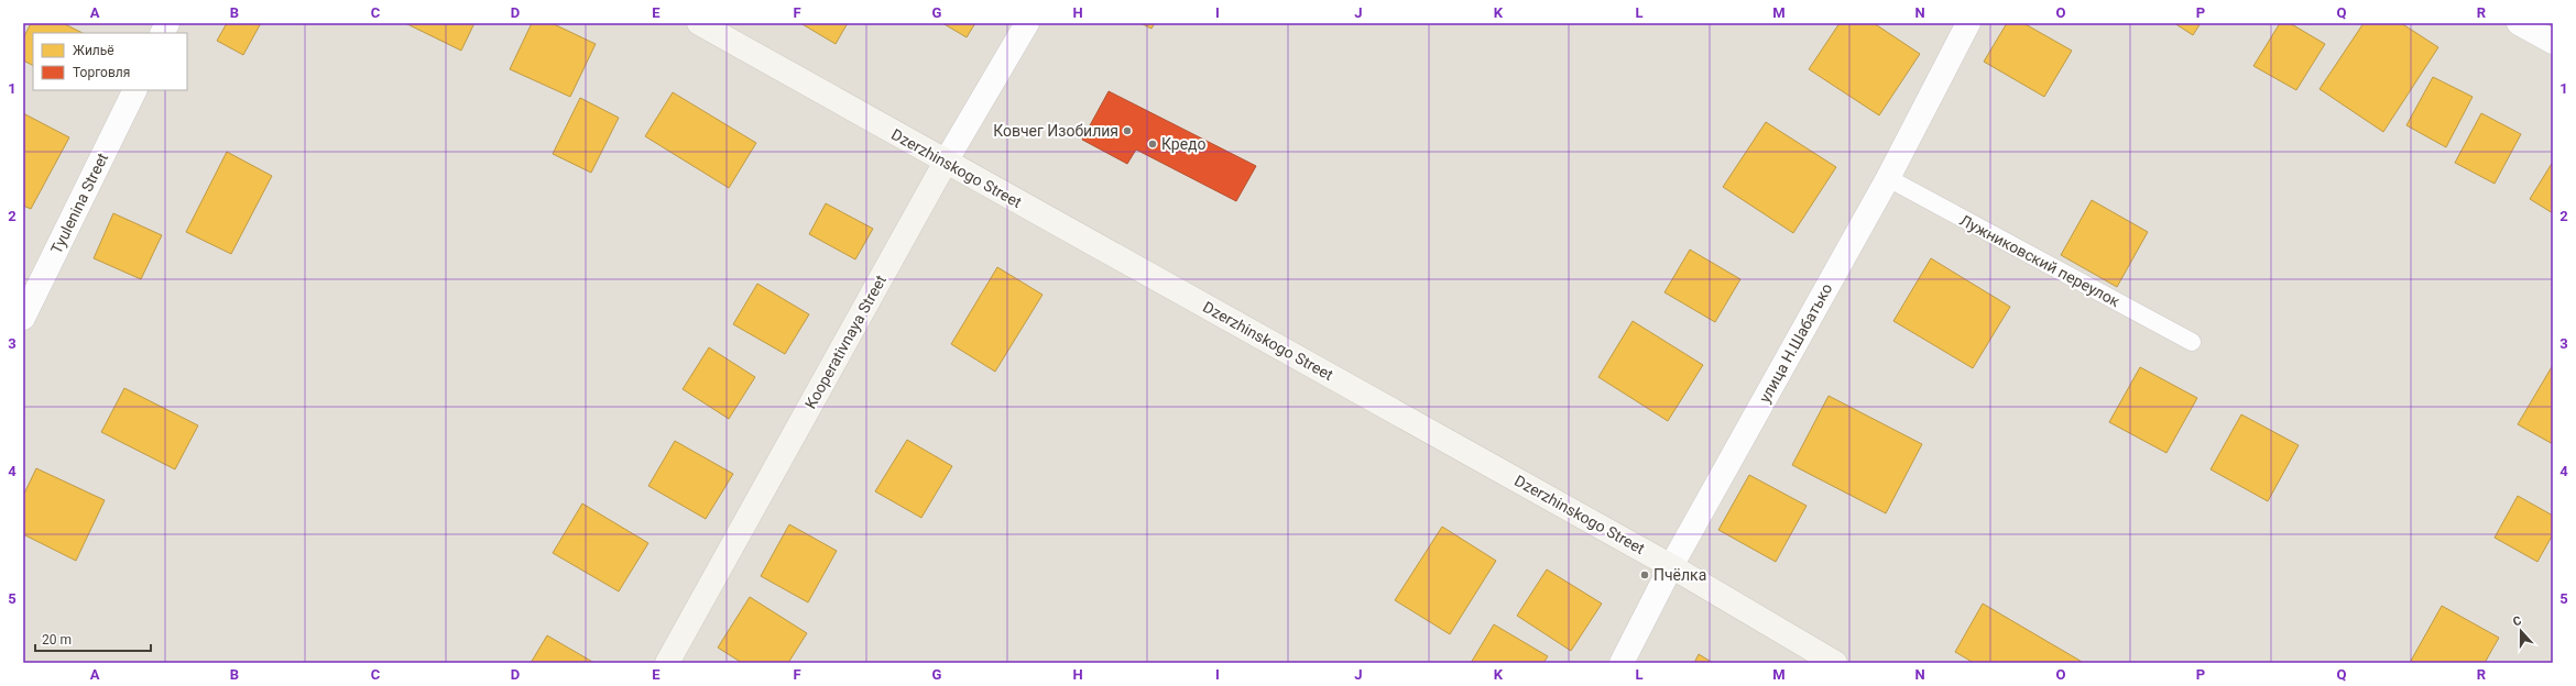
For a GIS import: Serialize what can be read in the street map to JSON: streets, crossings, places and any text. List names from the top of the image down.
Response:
{
  "streets": {
    "street": [
      "Dzerzhinskogo Street",
      "Tyulenina Street",
      "Kooperativnaya Street",
      "улица Н.Шабатько"
    ],
    "lane": ["Лужниковский переулок"]
  },
  "crossings": [
    ["Dzerzhinskogo Street", "Kooperativnaya Street"],
    ["Dzerzhinskogo Street", "улица Н.Шабатько"],
    ["Лужниковский переулок", "улица Н.Шабатько"]
  ],
  "places": ["Ковчег Изобилия", "Кредо", "Пчёлка"],
  "legend": ["Жильё", "Торговля"],
  "scale_bar": "20 m",
  "north": "top",
  "grid": {
    "columns": [
      "A",
      "B",
      "C",
      "D",
      "E",
      "F",
      "G",
      "H",
      "I",
      "J",
      "K",
      "L",
      "M",
      "N",
      "O",
      "P",
      "Q",
      "R"
    ],
    "rows": [
      "1",
      "2",
      "3",
      "4",
      "5"
    ]
  }
}
